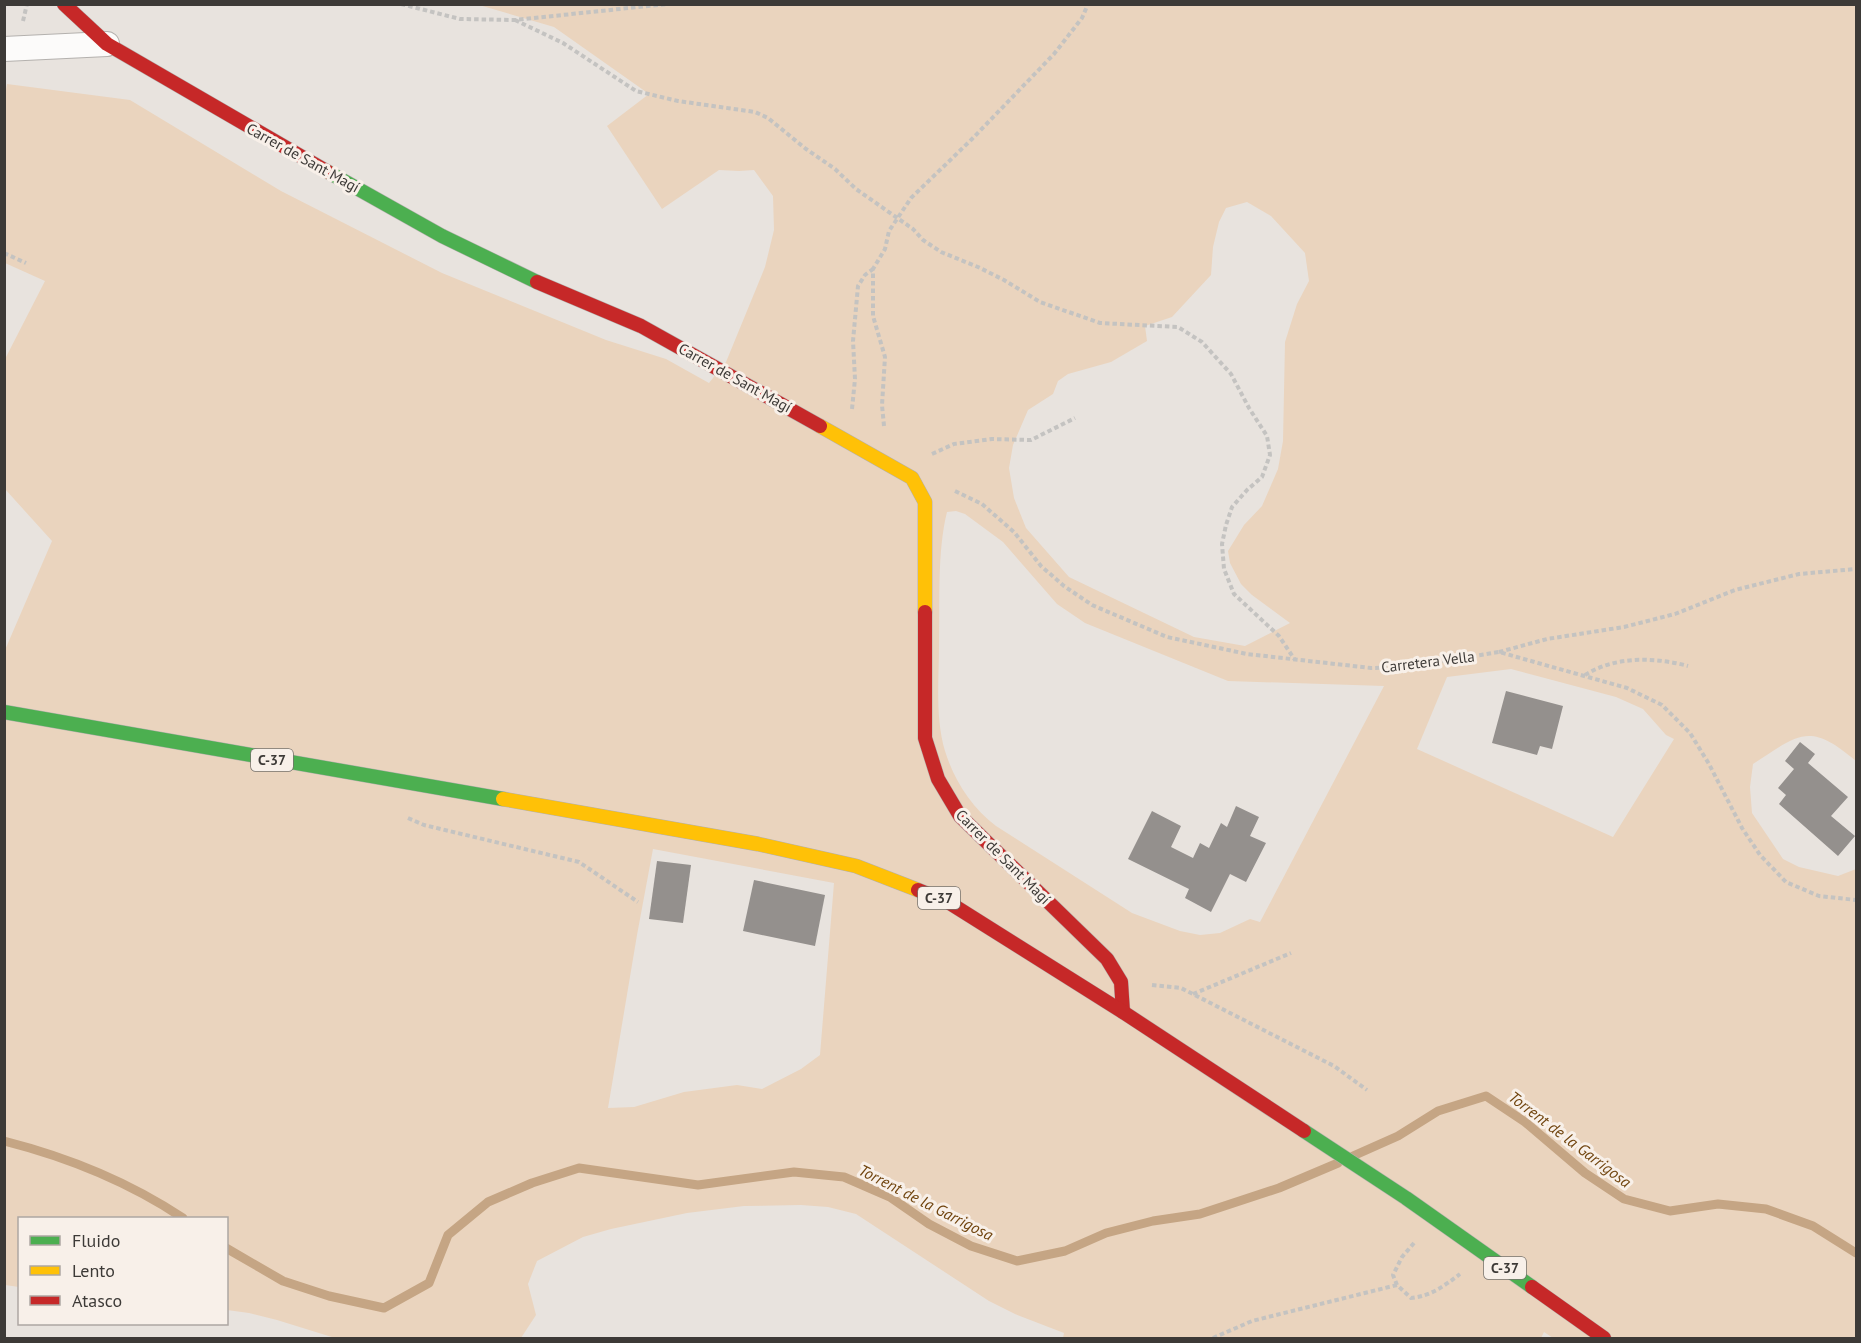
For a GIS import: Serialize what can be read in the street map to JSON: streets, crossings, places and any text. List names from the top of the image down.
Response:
{
  "streets": {
    "main road": ["Carrer de Sant Magí", "C-37"],
    "path": ["Carretera Vella"]
  },
  "crossings": [
    ["Carrer de Sant Magí", "Carretera Vella"],
    ["Carrer de Sant Magí", "C-37"]
  ],
  "water": ["Torrent de la Garrigosa"],
  "legend": ["Fluido", "Lento", "Atasco"]
}
